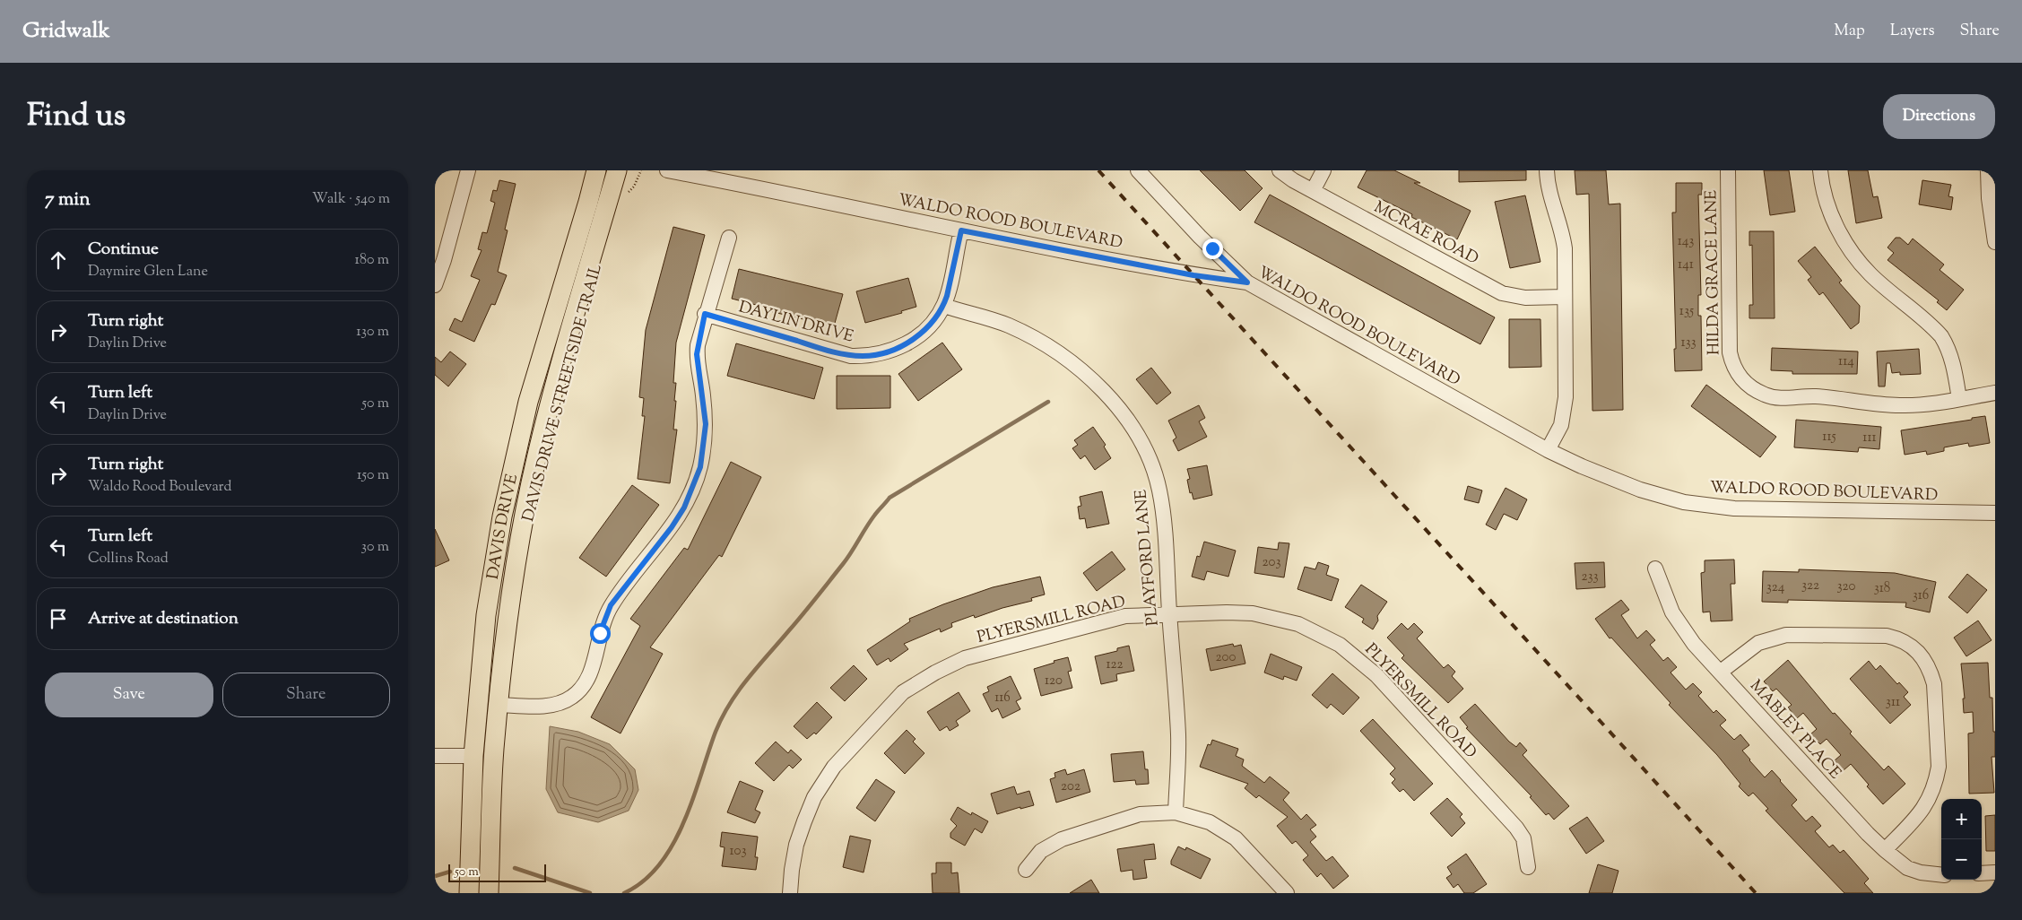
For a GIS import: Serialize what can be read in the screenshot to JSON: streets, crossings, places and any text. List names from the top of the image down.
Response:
{
  "streets": {
    "main road": ["DAVIS DRIVE"],
    "street": [
      "WALDO ROOD BOULEVARD",
      "MCRAE ROAD",
      "HILDA GRACE LANE",
      "DAYLIN DRIVE",
      "PLAYFORD LANE",
      "PLYERSMILL ROAD",
      "MABLEY PLACE"
    ]
  },
  "crossings": [
    ["WALDO ROOD BOULEVARD", "DAYLIN DRIVE"],
    ["DAYLIN DRIVE", "PLAYFORD LANE"],
    ["PLAYFORD LANE", "PLYERSMILL ROAD"]
  ],
  "house_numbers": [
    "143",
    "141",
    "135",
    "133",
    "114",
    "115",
    "111",
    "203",
    "233",
    "322",
    "320",
    "324",
    "318",
    "316",
    "200",
    "122",
    "120",
    "116",
    "311",
    "202",
    "103"
  ],
  "scale_bar": "50 m",
  "page": {
    "header": "Gridwalk",
    "nav": ["Map", "Layers", "Share"],
    "title": "Find us",
    "buttons": [
      "Directions",
      ["Save", "Share"]
    ],
    "heading": ["7 min", "Walk · 540 m"],
    "list": [
      ["Continue", "Daymire Glen Lane", "180 m"],
      ["Turn right", "Daylin Drive", "130 m"],
      ["Turn left", "Daylin Drive", "50 m"],
      ["Turn right", "Waldo Rood Boulevard", "150 m"],
      ["Turn left", "Collins Road", "30 m"],
      "Arrive at destination"
    ],
    "map_buttons": ["+", "−"],
    "scale": "50 m"
  }
}
